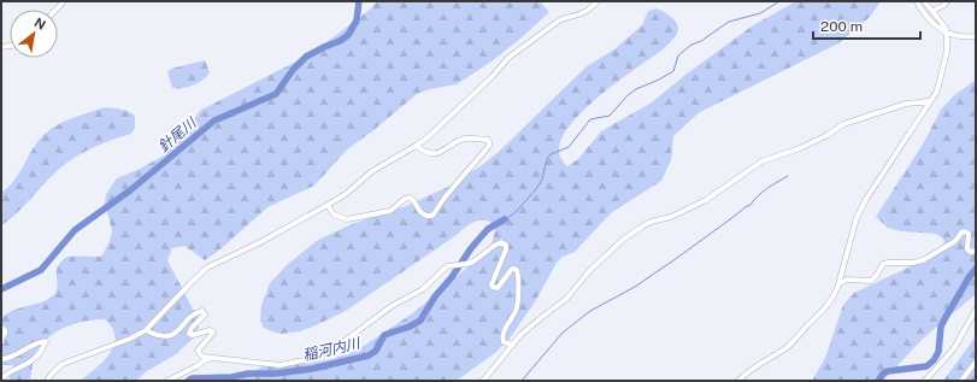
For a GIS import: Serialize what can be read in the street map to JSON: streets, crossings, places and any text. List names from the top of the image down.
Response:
{
  "water": ["針尾川", "稲河内川"],
  "scale_bar": "200 m",
  "north": "top right"
}
